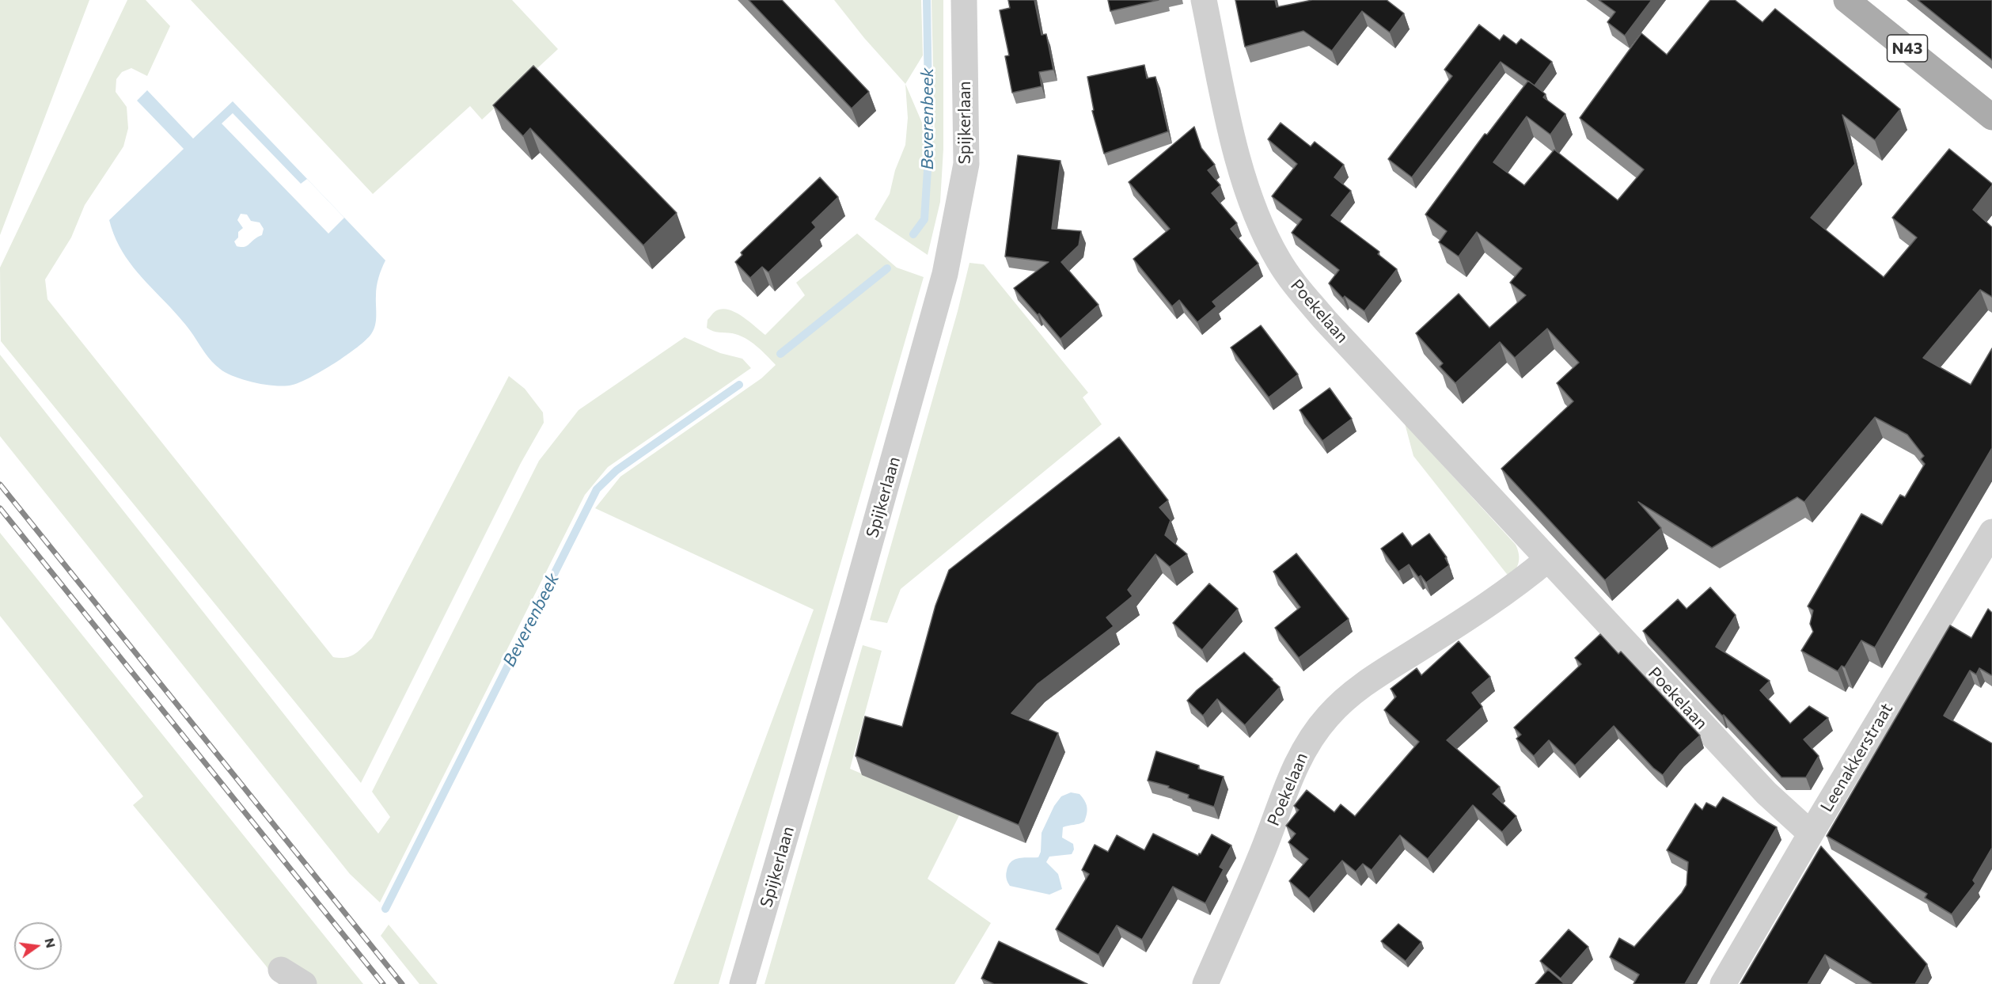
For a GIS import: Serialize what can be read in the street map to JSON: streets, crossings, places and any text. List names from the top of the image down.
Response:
{
  "streets": {
    "main road": ["N43"],
    "street": ["Spijkerlaan", "Poekelaan", "Leenakkerstraat"]
  },
  "crossings": [
    ["Poekelaan", "Leenakkerstraat"]
  ],
  "water": ["Beverenbeek"],
  "north": "right"
}
